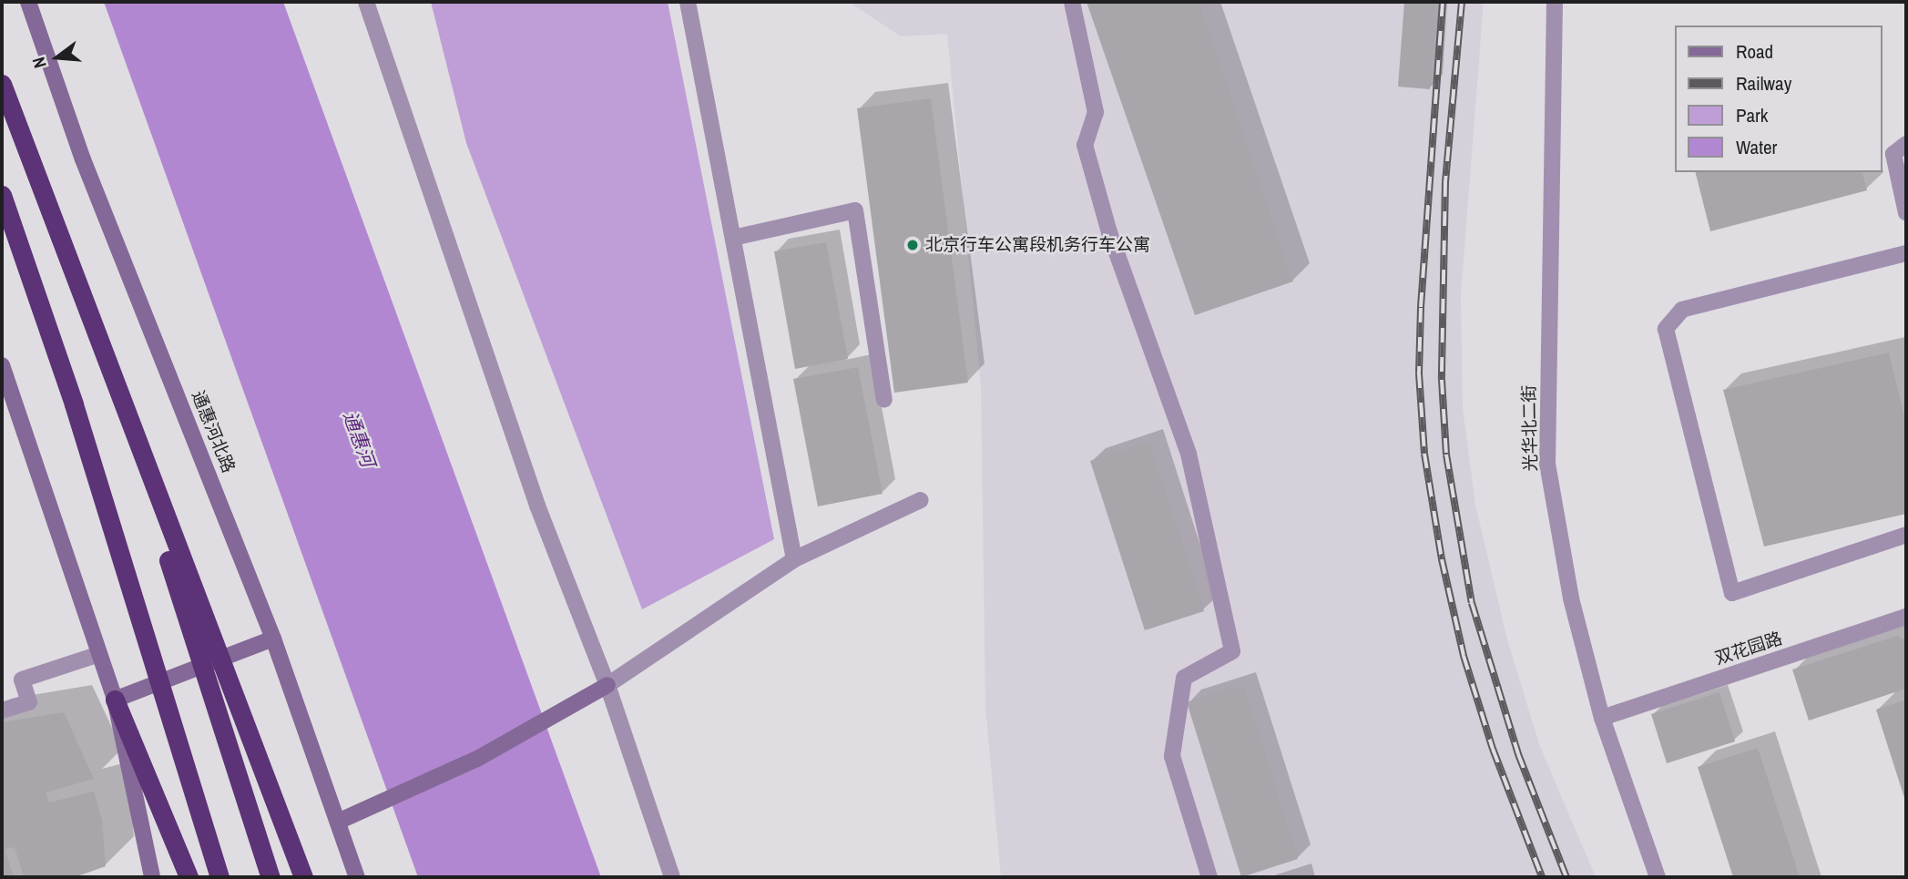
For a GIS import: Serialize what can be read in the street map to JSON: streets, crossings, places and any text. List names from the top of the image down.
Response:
{
  "streets": {
    "street": ["光华北二街", "通惠河北路", "双花园路"]
  },
  "crossings": [
    ["光华北二街", "双花园路"]
  ],
  "water": ["通惠河"],
  "places": ["北京行车公寓段机务行车公寓"],
  "legend": [
    "Road",
    "Railway",
    "Park",
    "Water"
  ],
  "north": "left"
}
